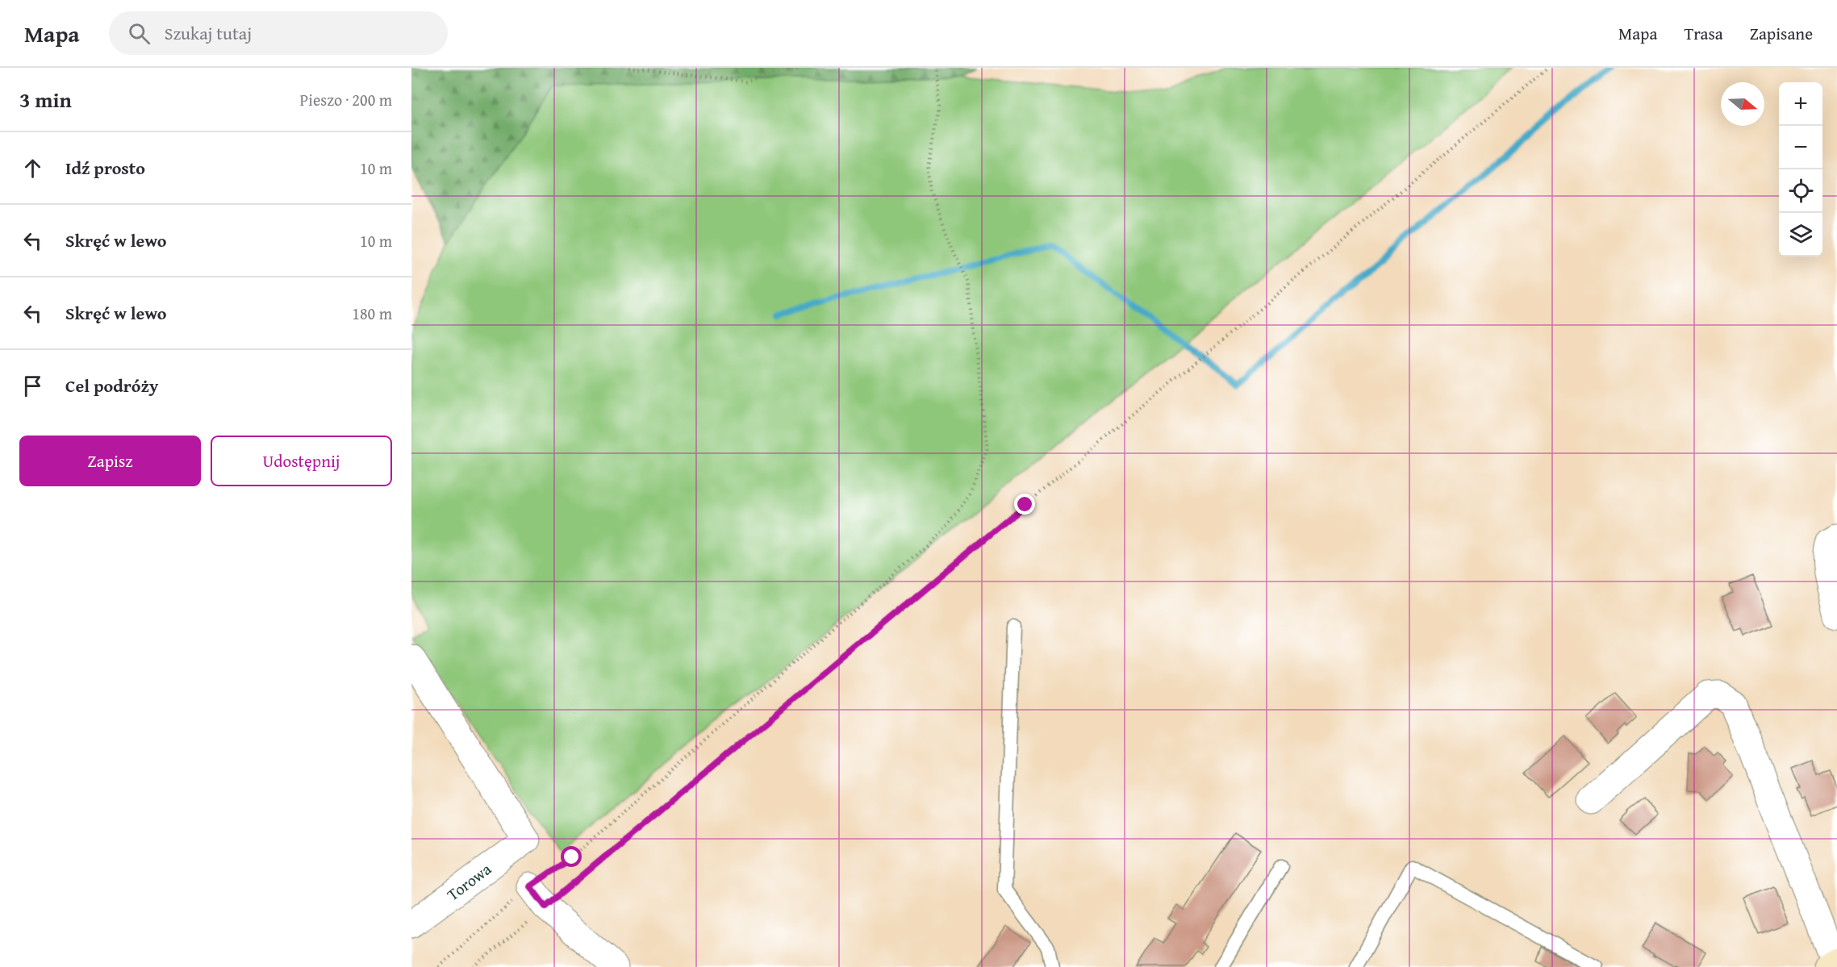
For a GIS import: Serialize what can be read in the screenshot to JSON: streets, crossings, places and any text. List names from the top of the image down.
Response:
{
  "streets": {
    "street": ["Torowa"]
  },
  "north": "right",
  "page": {
    "header": "Mapa",
    "search": "Szukaj tutaj",
    "nav": ["Mapa", "Trasa", "Zapisane"],
    "heading": ["3 min", "Pieszo · 200 m"],
    "map_buttons": ["+", "−"],
    "list": [
      ["Idź prosto", "10 m"],
      ["Skręć w lewo", "10 m"],
      ["Skręć w lewo", "180 m"],
      "Cel podróży"
    ],
    "buttons": ["Zapisz", "Udostępnij"]
  }
}
